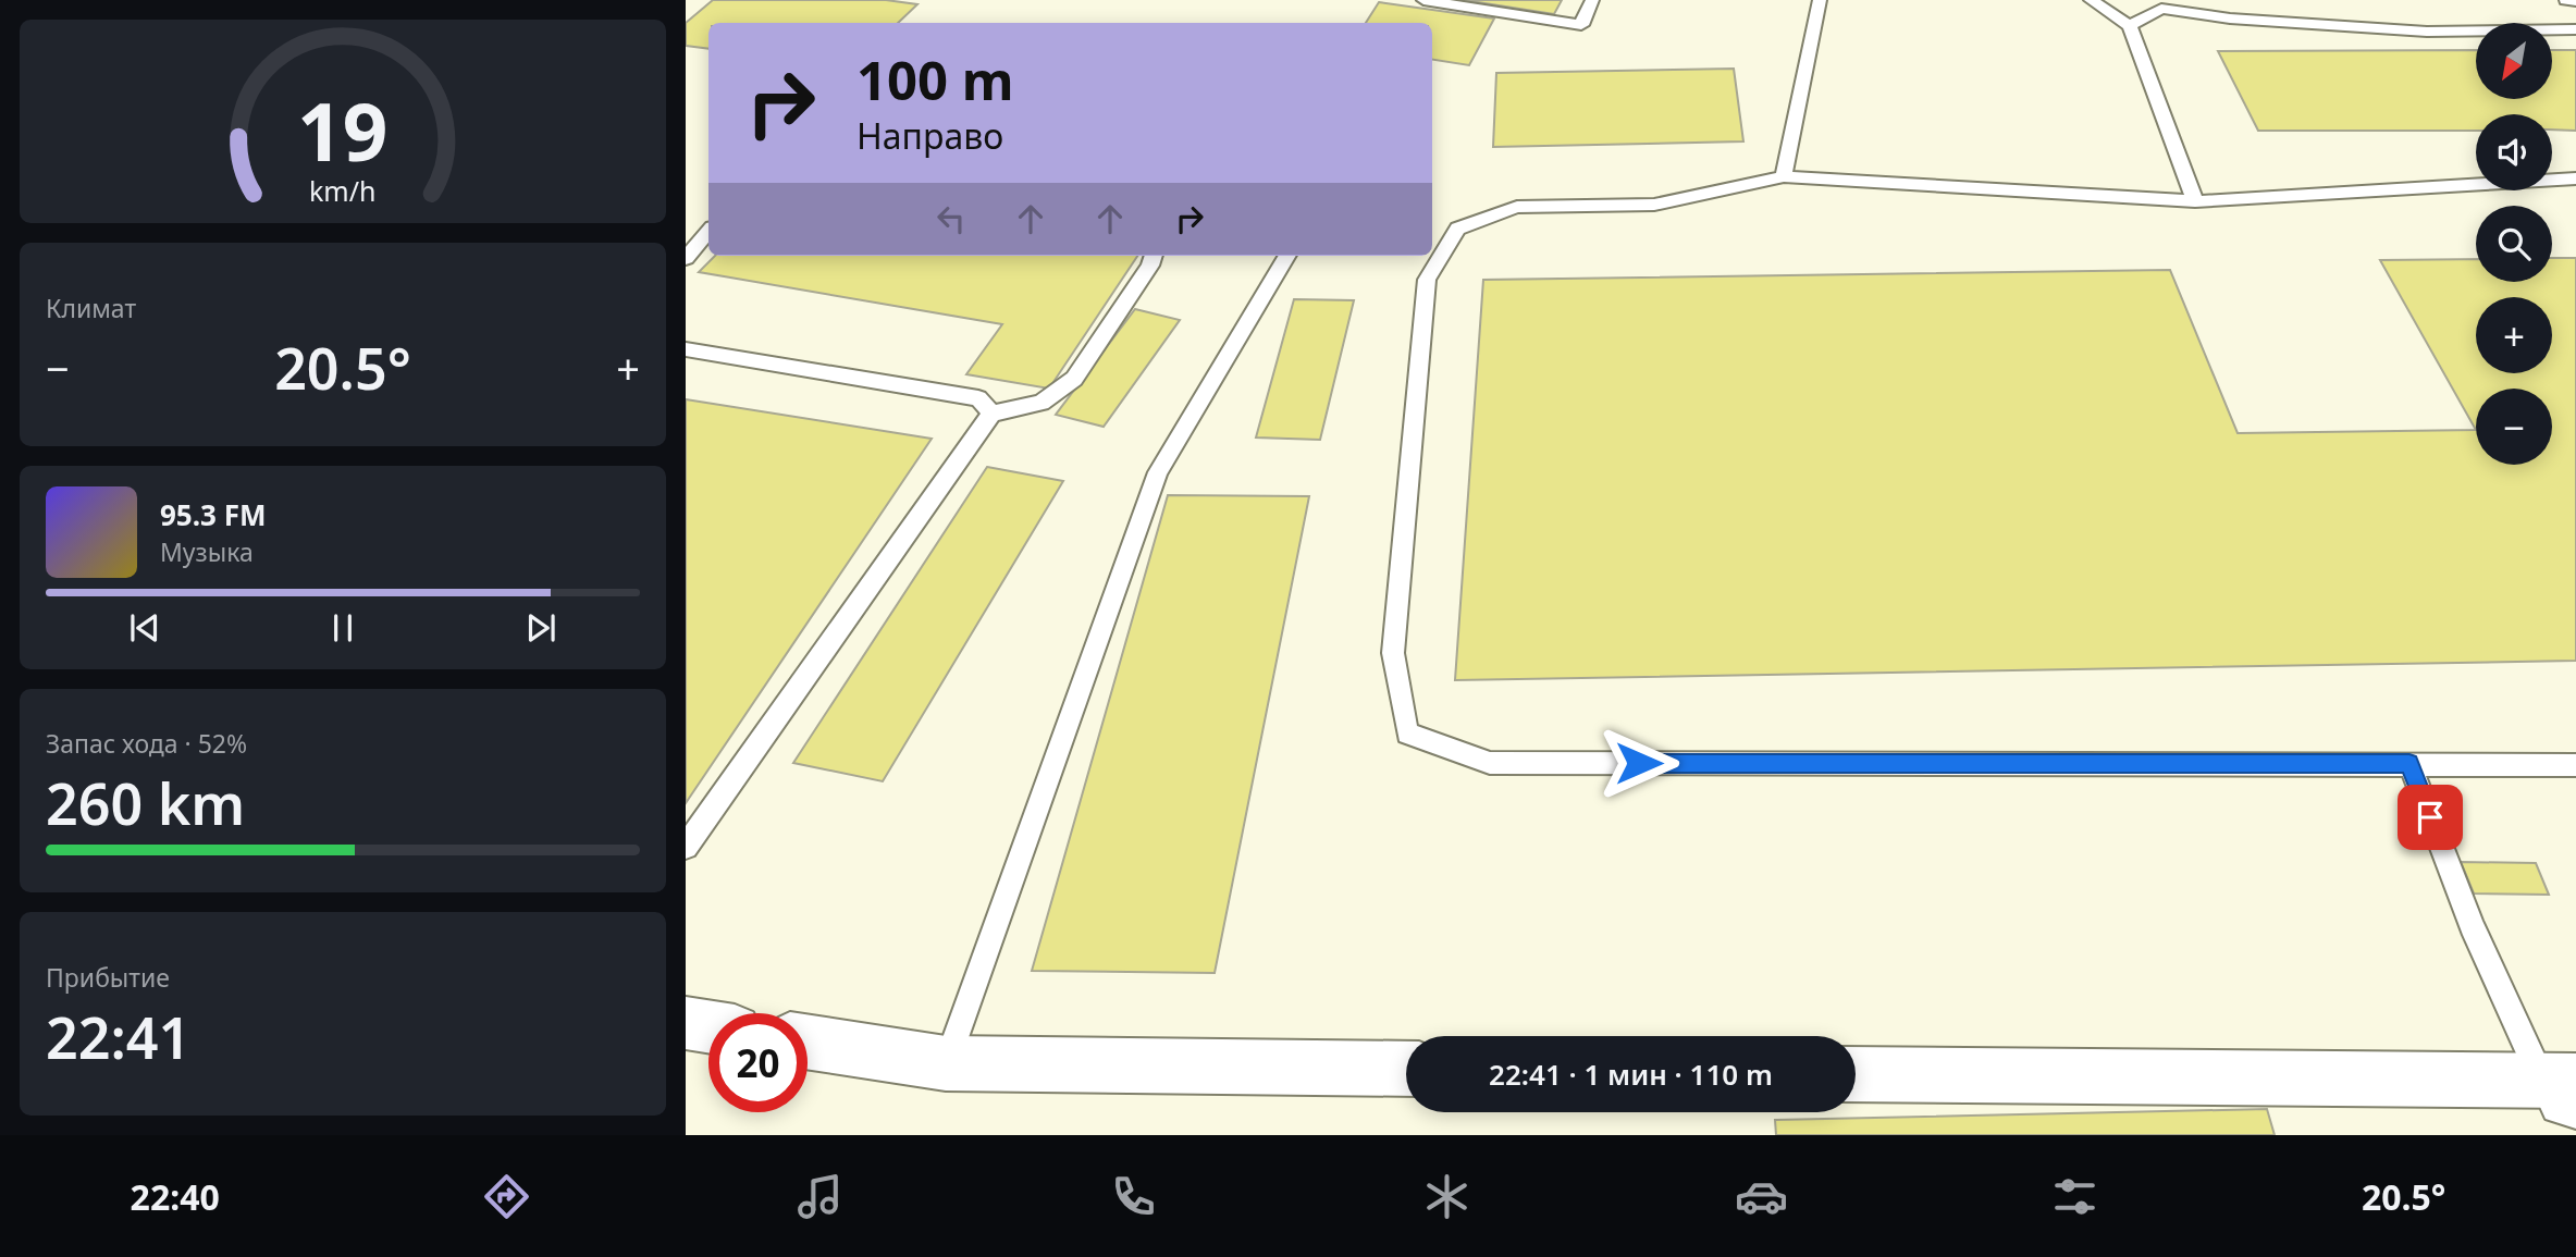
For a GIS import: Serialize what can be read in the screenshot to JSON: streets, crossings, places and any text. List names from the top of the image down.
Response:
{
  "north": "bottom left",
  "page": {
    "map_buttons": ["+", "−"],
    "turn": ["100 m", "Направо"],
    "tile": [
      "Климат",
      ["Запас хода · 52%", "260 km"],
      ["Прибытие", "22:41"]
    ],
    "heat": ["−", "20.5°", "+"],
    "song": ["95.3 FM", "Музыка"],
    "limit": "20",
    "trip": "22:41 · 1 мин · 110 m",
    "tabs": ["22:40", "20.5°"],
    "gauge": ["19", "km/h"]
  }
}
